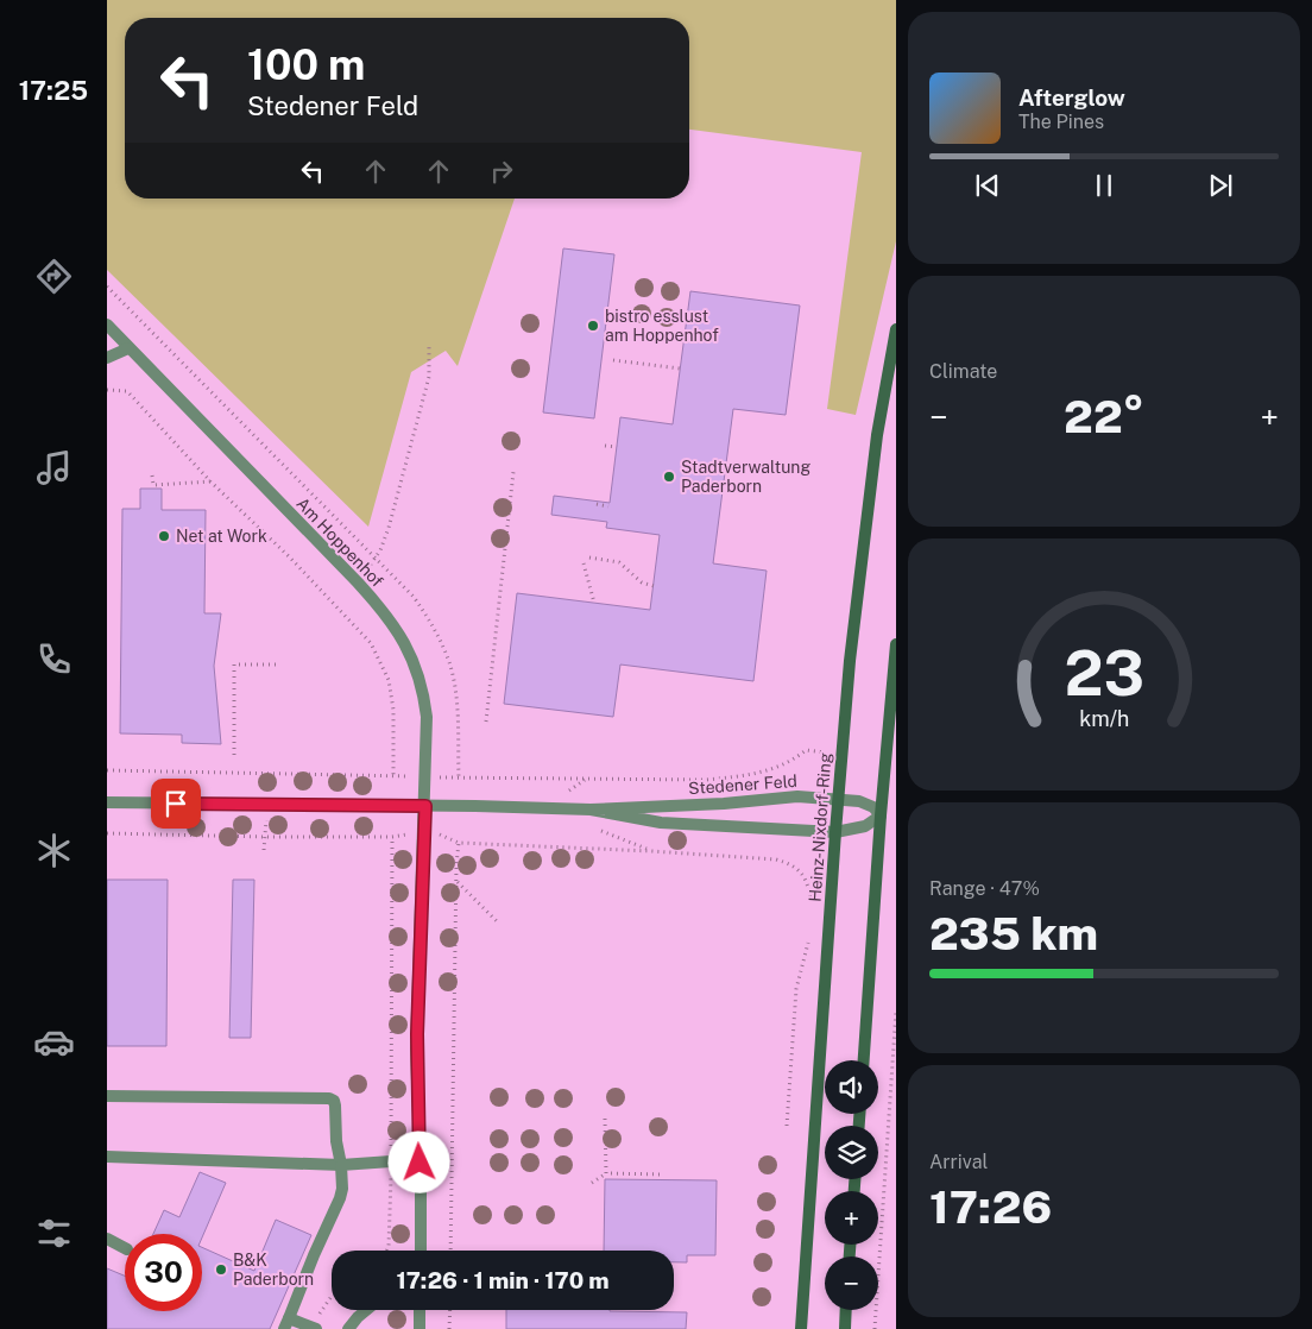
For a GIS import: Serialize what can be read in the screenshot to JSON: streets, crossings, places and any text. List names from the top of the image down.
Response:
{
  "streets": {
    "main road": ["Heinz-Nixdorf-Ring"],
    "street": ["Am Hoppenhof", "Stedener Feld"]
  },
  "crossings": [
    ["Am Hoppenhof", "Stedener Feld"],
    ["Stedener Feld", "Heinz-Nixdorf-Ring"]
  ],
  "places": [
    "bistro esslust am Hoppenhof",
    "Stadtverwaltung Paderborn",
    "Net at Work",
    "B&K Paderborn"
  ],
  "page": {
    "tabs": "17:25",
    "turn": ["100 m", "Stedener Feld"],
    "song": ["Afterglow", "The Pines"],
    "tile": [
      "Climate",
      ["Range · 47%", "235 km"],
      ["Arrival", "17:26"]
    ],
    "heat": ["−", "22°", "+"],
    "map_buttons": ["+", "−"],
    "limit": "30",
    "trip": "17:26 · 1 min · 170 m",
    "gauge": ["23", "km/h"]
  }
}
